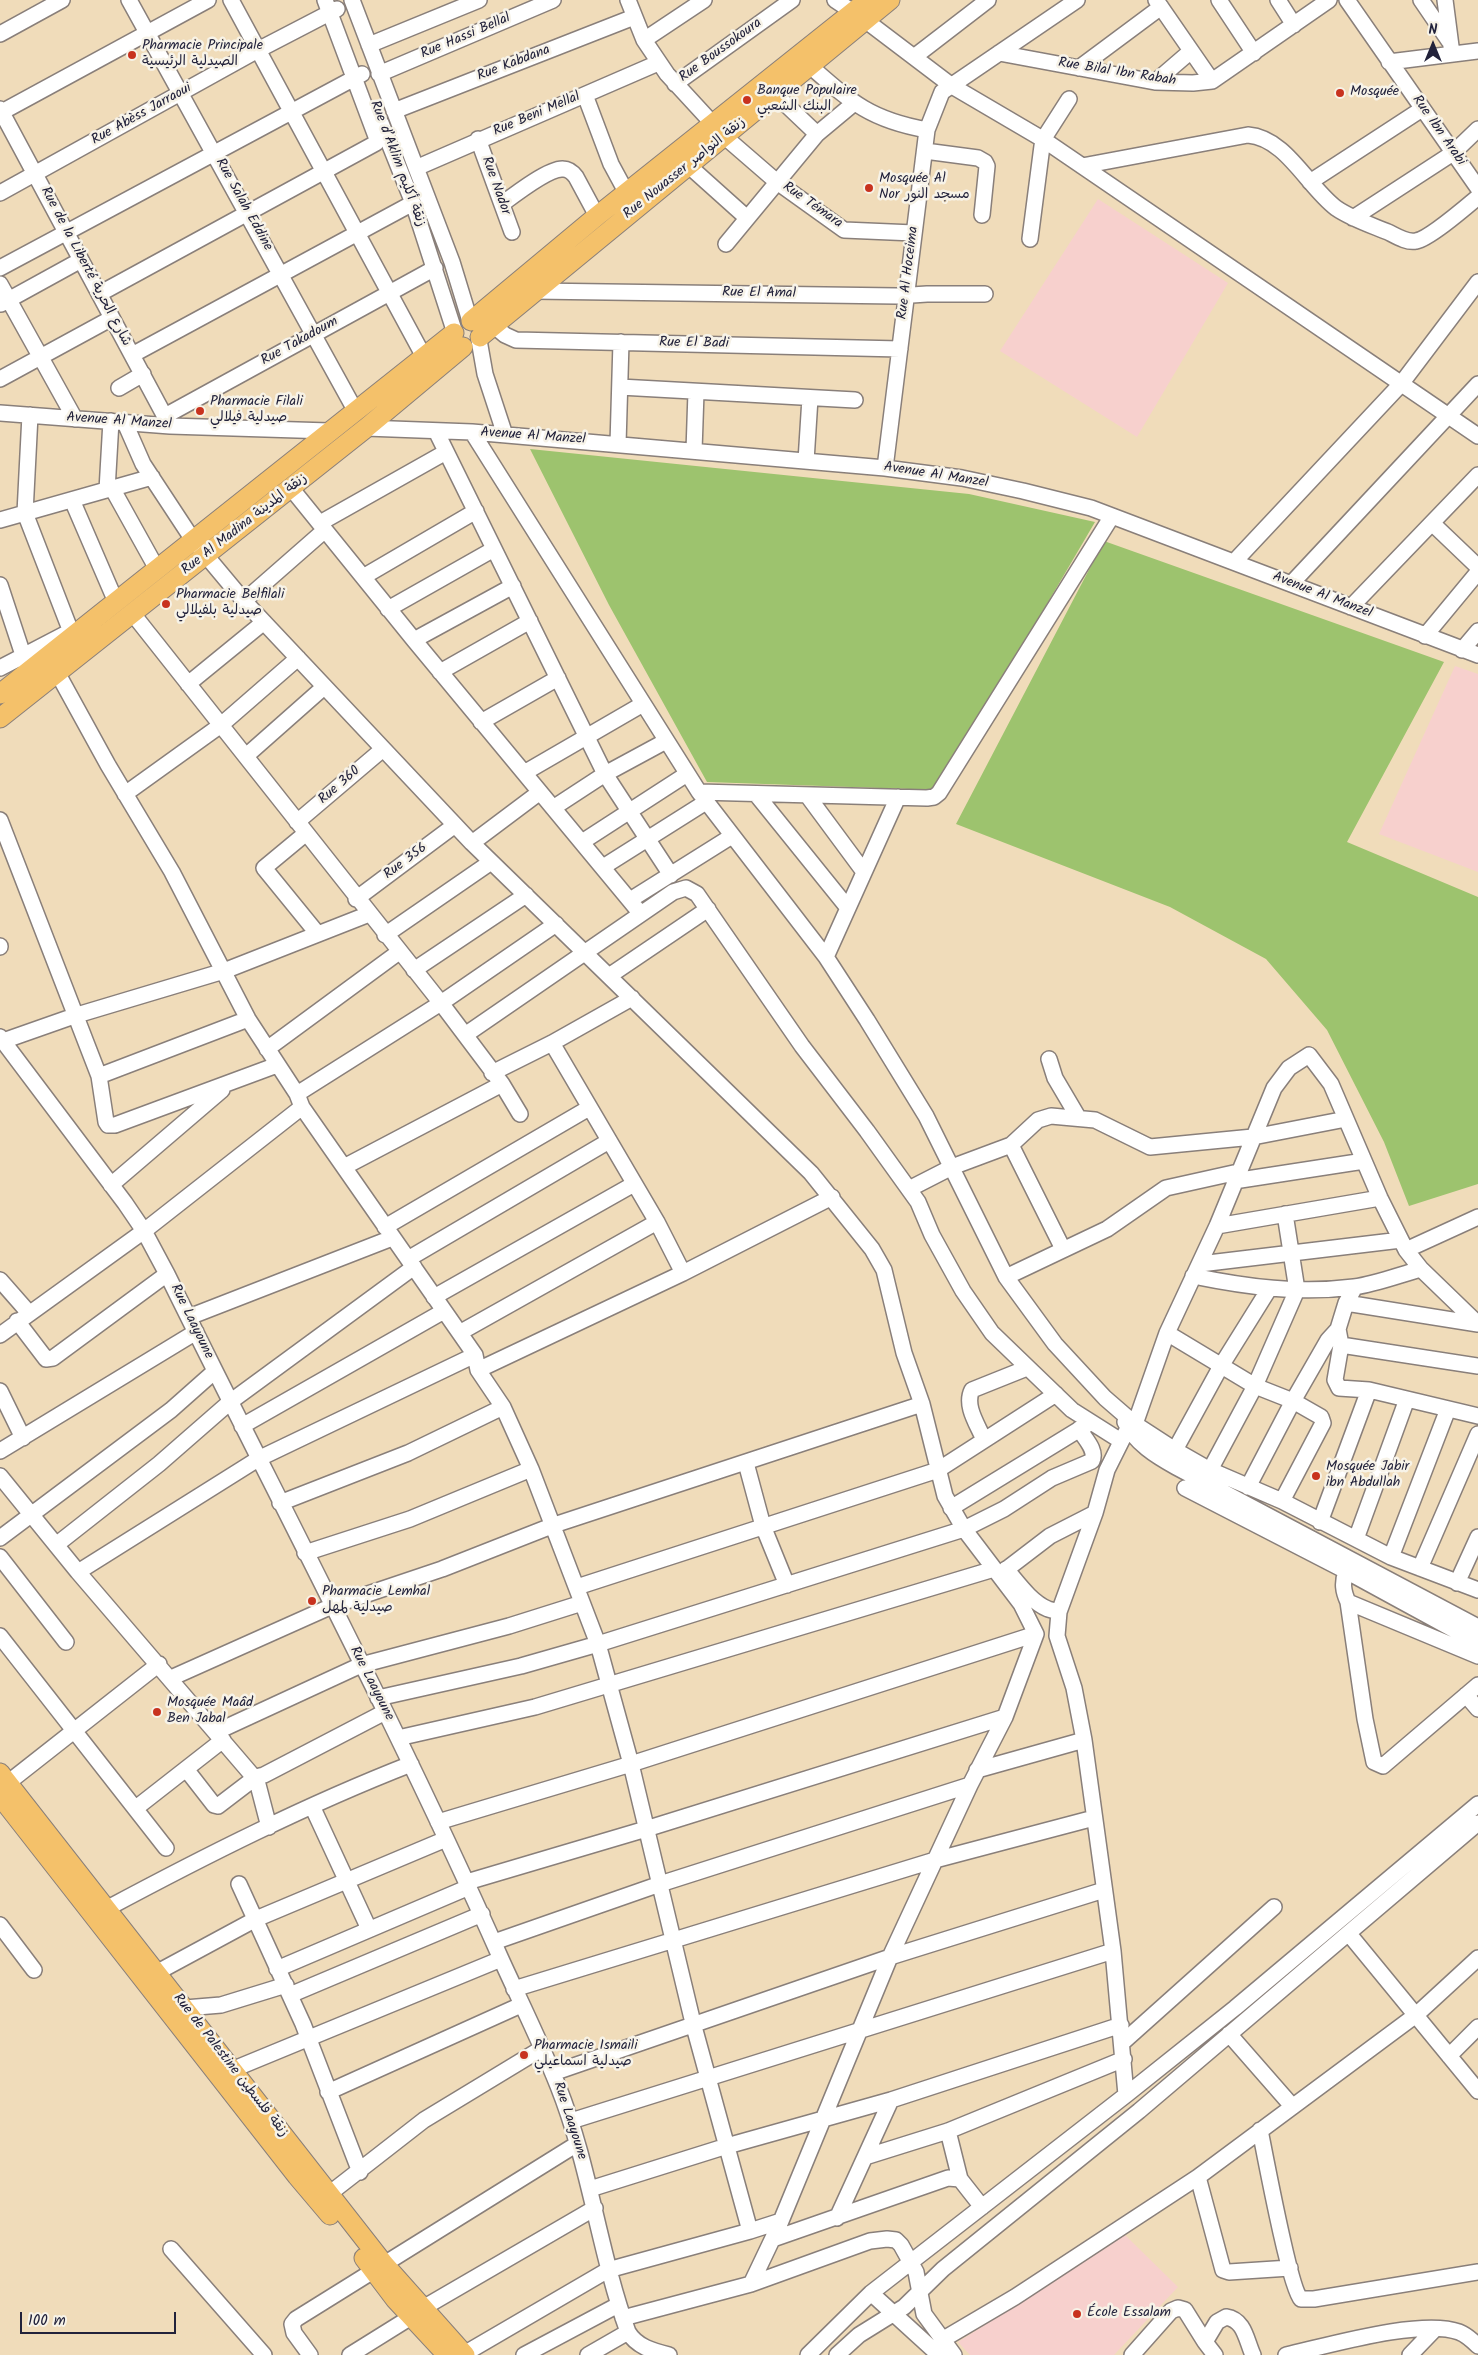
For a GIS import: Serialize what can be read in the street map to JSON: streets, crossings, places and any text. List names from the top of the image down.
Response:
{
  "streets": {
    "main road": ["Rue Nouasser زنقة النواصر", "Rue Al Madina زنقة المدينة", "Rue de Palestine زنقة فلسطين"],
    "street": [
      "Rue Hassi Bellal",
      "Rue Boussokoura",
      "Rue Kabdana",
      "Rue Bilal Ibn Rabah",
      "Rue Abèss Jarraoui",
      "Rue Beni Mellal",
      "Rue Ibn Arabi",
      "Rue d’Aklim زنقة أكليم",
      "Rue Nador",
      "Rue Salah Eddine",
      "Rue Témara",
      "Rue de la Liberté شارع الحرية",
      "Rue Al Hoceima",
      "Rue El Amal",
      "Rue Takadoum",
      "Rue El Badi",
      "Avenue Al Manzel",
      "Rue 360",
      "Rue 356",
      "Rue Laayoune"
    ]
  },
  "crossings": [
    ["Rue Hassi Bellal", "Rue d’Aklim زنقة أكليم"],
    ["Rue Boussokoura", "Rue Témara"],
    ["Rue Kabdana", "Rue d’Aklim زنقة أكليم"],
    ["Rue Kabdana", "Rue Témara"],
    ["Rue Bilal Ibn Rabah", "Rue Al Hoceima"],
    ["Rue Abèss Jarraoui", "Rue d’Aklim زنقة أكليم"],
    ["Rue Abèss Jarraoui", "Rue Salah Eddine"],
    ["Rue Abèss Jarraoui", "Rue de la Liberté شارع الحرية"],
    ["Rue Beni Mellal", "Rue d’Aklim زنقة أكليم"],
    ["Rue Beni Mellal", "Rue Nador"],
    ["Rue Beni Mellal", "Rue Témara"],
    ["Rue d’Aklim زنقة أكليم", "Rue Nouasser زنقة النواصر"],
    ["Rue d’Aklim زنقة أكليم", "Rue Takadoum"],
    ["Rue d’Aklim زنقة أكليم", "Rue El Badi"],
    ["Rue d’Aklim زنقة أكليم", "Avenue Al Manzel"],
    ["Rue d’Aklim زنقة أكليم", "Rue Al Madina زنقة المدينة"],
    ["Rue Nouasser زنقة النواصر", "Rue Témara"],
    ["Rue Nouasser زنقة النواصر", "Rue El Amal"],
    ["Rue Nouasser زنقة النواصر", "Rue El Badi"],
    ["Rue Nouasser زنقة النواصر", "Rue Al Madina زنقة المدينة"],
    ["Rue Salah Eddine", "Rue Takadoum"],
    ["Rue Salah Eddine", "Rue Al Madina زنقة المدينة"],
    ["Rue Témara", "Rue Al Hoceima"],
    ["Rue de la Liberté شارع الحرية", "Rue Takadoum"],
    ["Rue de la Liberté شارع الحرية", "Avenue Al Manzel"],
    ["Rue Al Hoceima", "Rue El Amal"],
    ["Rue Al Hoceima", "Rue El Badi"],
    ["Rue Al Hoceima", "Avenue Al Manzel"],
    ["Rue Takadoum", "Avenue Al Manzel"],
    ["Rue El Badi", "Rue Al Madina زنقة المدينة"],
    ["Avenue Al Manzel", "Rue Al Madina زنقة المدينة"]
  ],
  "places": [
    "Pharmacie Principale الصيدلية الرئيسية",
    "Mosquée",
    "Banque Populaire البنك الشعبي",
    "Mosquée Al Nor مسجد النور",
    "Pharmacie Filali صيدلية فيلالي",
    "Pharmacie Belfilali صيدلية بلفيلالي",
    "Mosquée Jabir ibn Abdullah",
    "Pharmacie Lemhal صيدلية لمهل",
    "Mosquée Maâd Ben Jabal",
    "Pharmacie Ismaili صيدلية اسماعيلي",
    "École Essalam"
  ],
  "scale_bar": "100 m",
  "north": "top"
}
